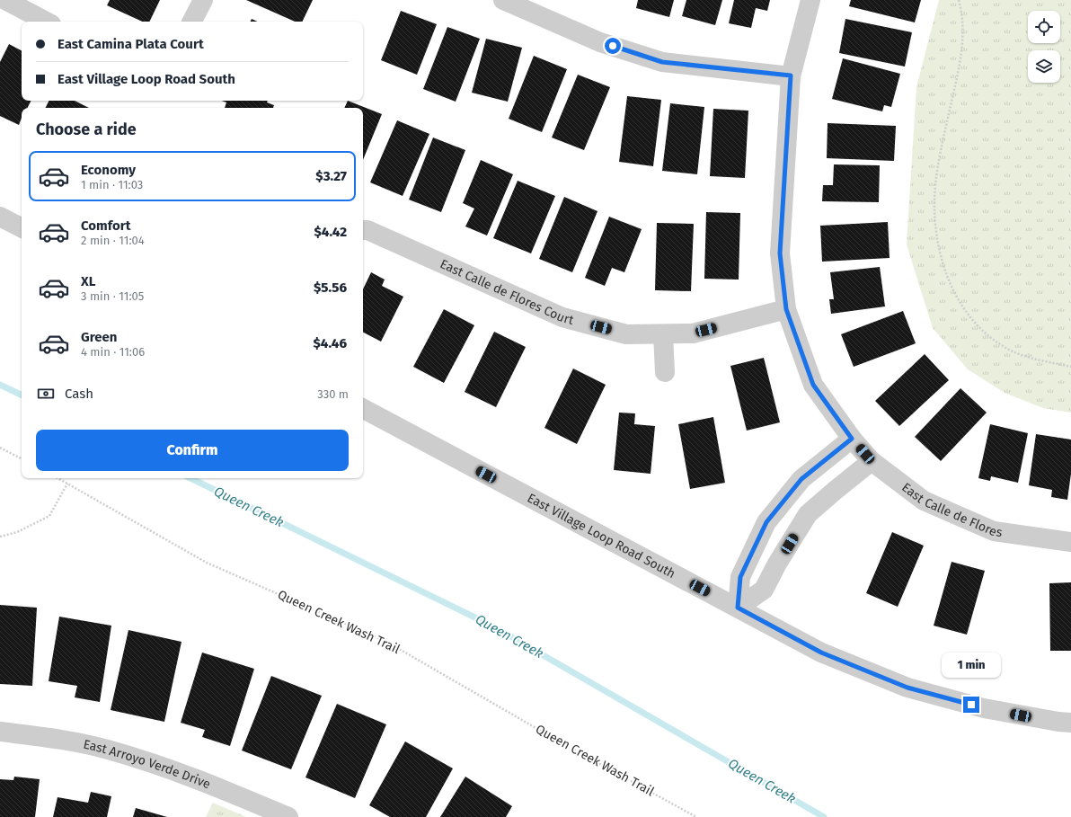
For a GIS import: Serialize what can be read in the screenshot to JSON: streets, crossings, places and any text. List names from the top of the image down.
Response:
{
  "streets": {
    "street": [
      "East Calle de Flores Court",
      "East Calle de Flores",
      "East Village Loop Road South",
      "East Arroyo Verde Drive"
    ],
    "path": ["Queen Creek Wash Trail"]
  },
  "crossings": [
    ["East Calle de Flores Court", "East Calle de Flores"]
  ],
  "water": ["Queen Creek"],
  "page": {
    "banner": ["East Camina Plata Court", "East Village Loop Road South"],
    "heading": "Choose a ride",
    "list": [
      {
        "name": "Economy",
        "note": "1 min · 11:03",
        "value": "$3.27"
      },
      {
        "name": "Comfort",
        "note": "2 min · 11:04",
        "value": "$4.42"
      },
      {
        "name": "XL",
        "note": "3 min · 11:05",
        "value": "$5.56"
      },
      {
        "name": "Green",
        "note": "4 min · 11:06",
        "value": "$4.46"
      }
    ],
    "pay": ["Cash", "330 m"],
    "buttons": "Confirm",
    "bubble": "1 min"
  }
}
